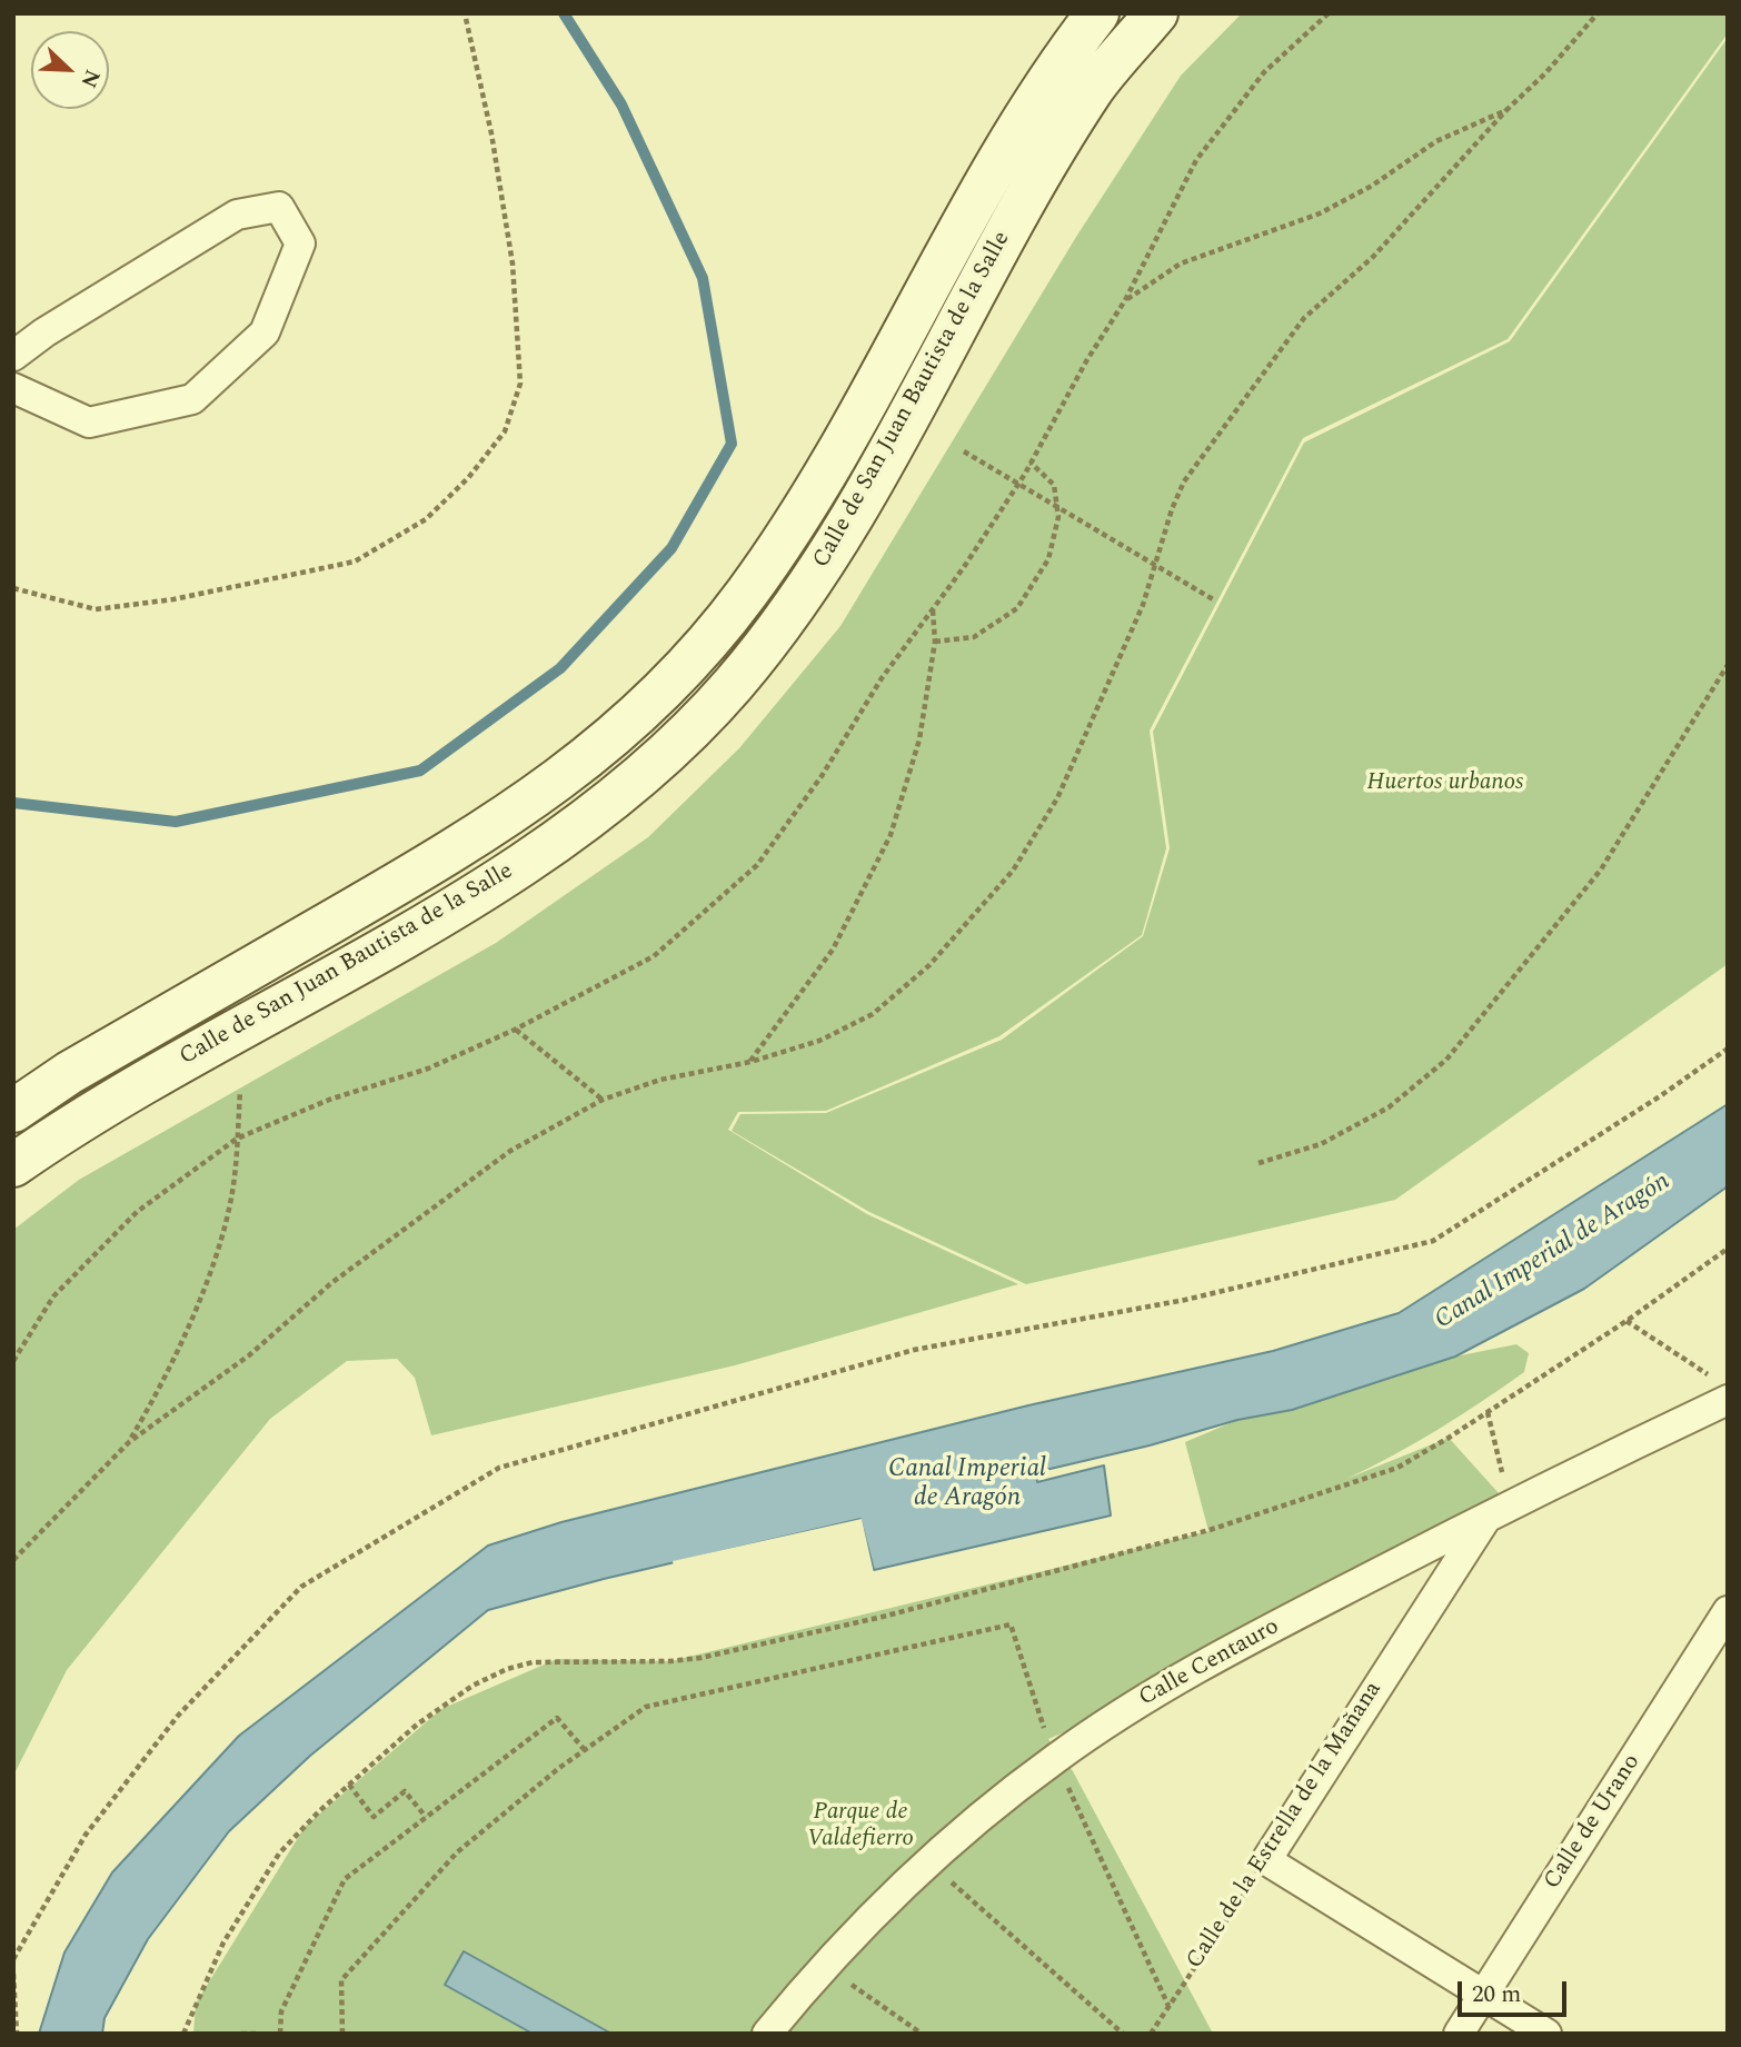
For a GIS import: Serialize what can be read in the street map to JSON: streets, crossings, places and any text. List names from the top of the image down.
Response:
{
  "streets": {
    "main road": ["Calle de San Juan Bautista de la Salle"],
    "street": ["Calle Centauro", "Calle de Urano", "Calle de la Estrella de la Mañana"]
  },
  "crossings": [
    ["Calle Centauro", "Calle de la Estrella de la Mañana"]
  ],
  "water": ["Canal Imperial de Aragón"],
  "parks": ["Huertos urbanos", "Parque de Valdefierro"],
  "scale_bar": "20 m",
  "north": "bottom right"
}
